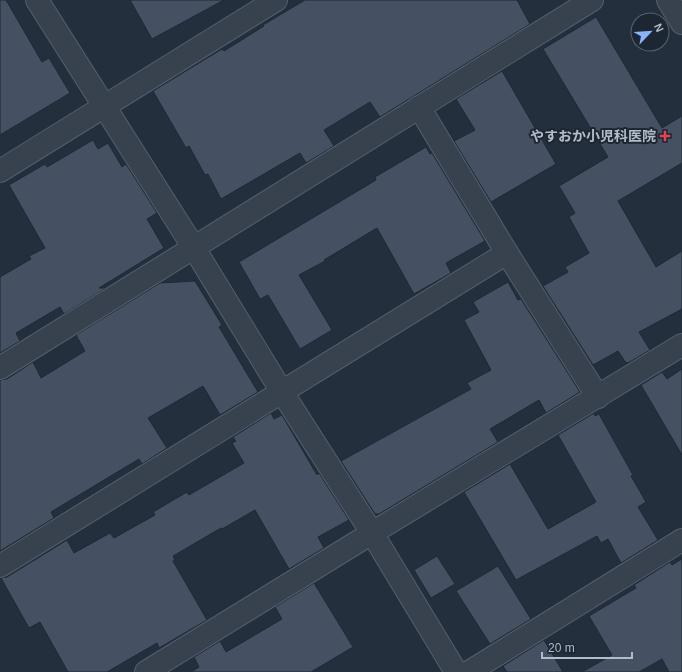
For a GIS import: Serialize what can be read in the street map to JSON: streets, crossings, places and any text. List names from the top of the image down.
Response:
{
  "places": {
    "health": ["やすおか小児科医院"]
  },
  "scale_bar": "20 m",
  "north": "top right"
}
